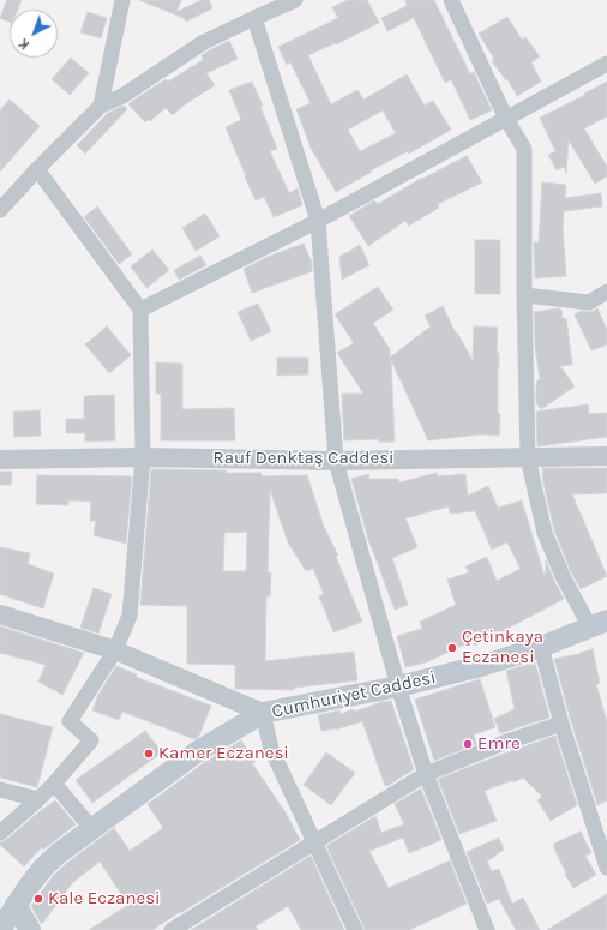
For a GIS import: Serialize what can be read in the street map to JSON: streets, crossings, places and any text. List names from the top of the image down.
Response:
{
  "streets": {
    "main road": ["Cumhuriyet Caddesi"],
    "street": ["Rauf Denktaş Caddesi"]
  },
  "places": [
    "Çetinkaya Eczanesi",
    "Emre",
    "Kamer Eczanesi",
    "Kale Eczanesi"
  ],
  "north": "bottom left"
}
